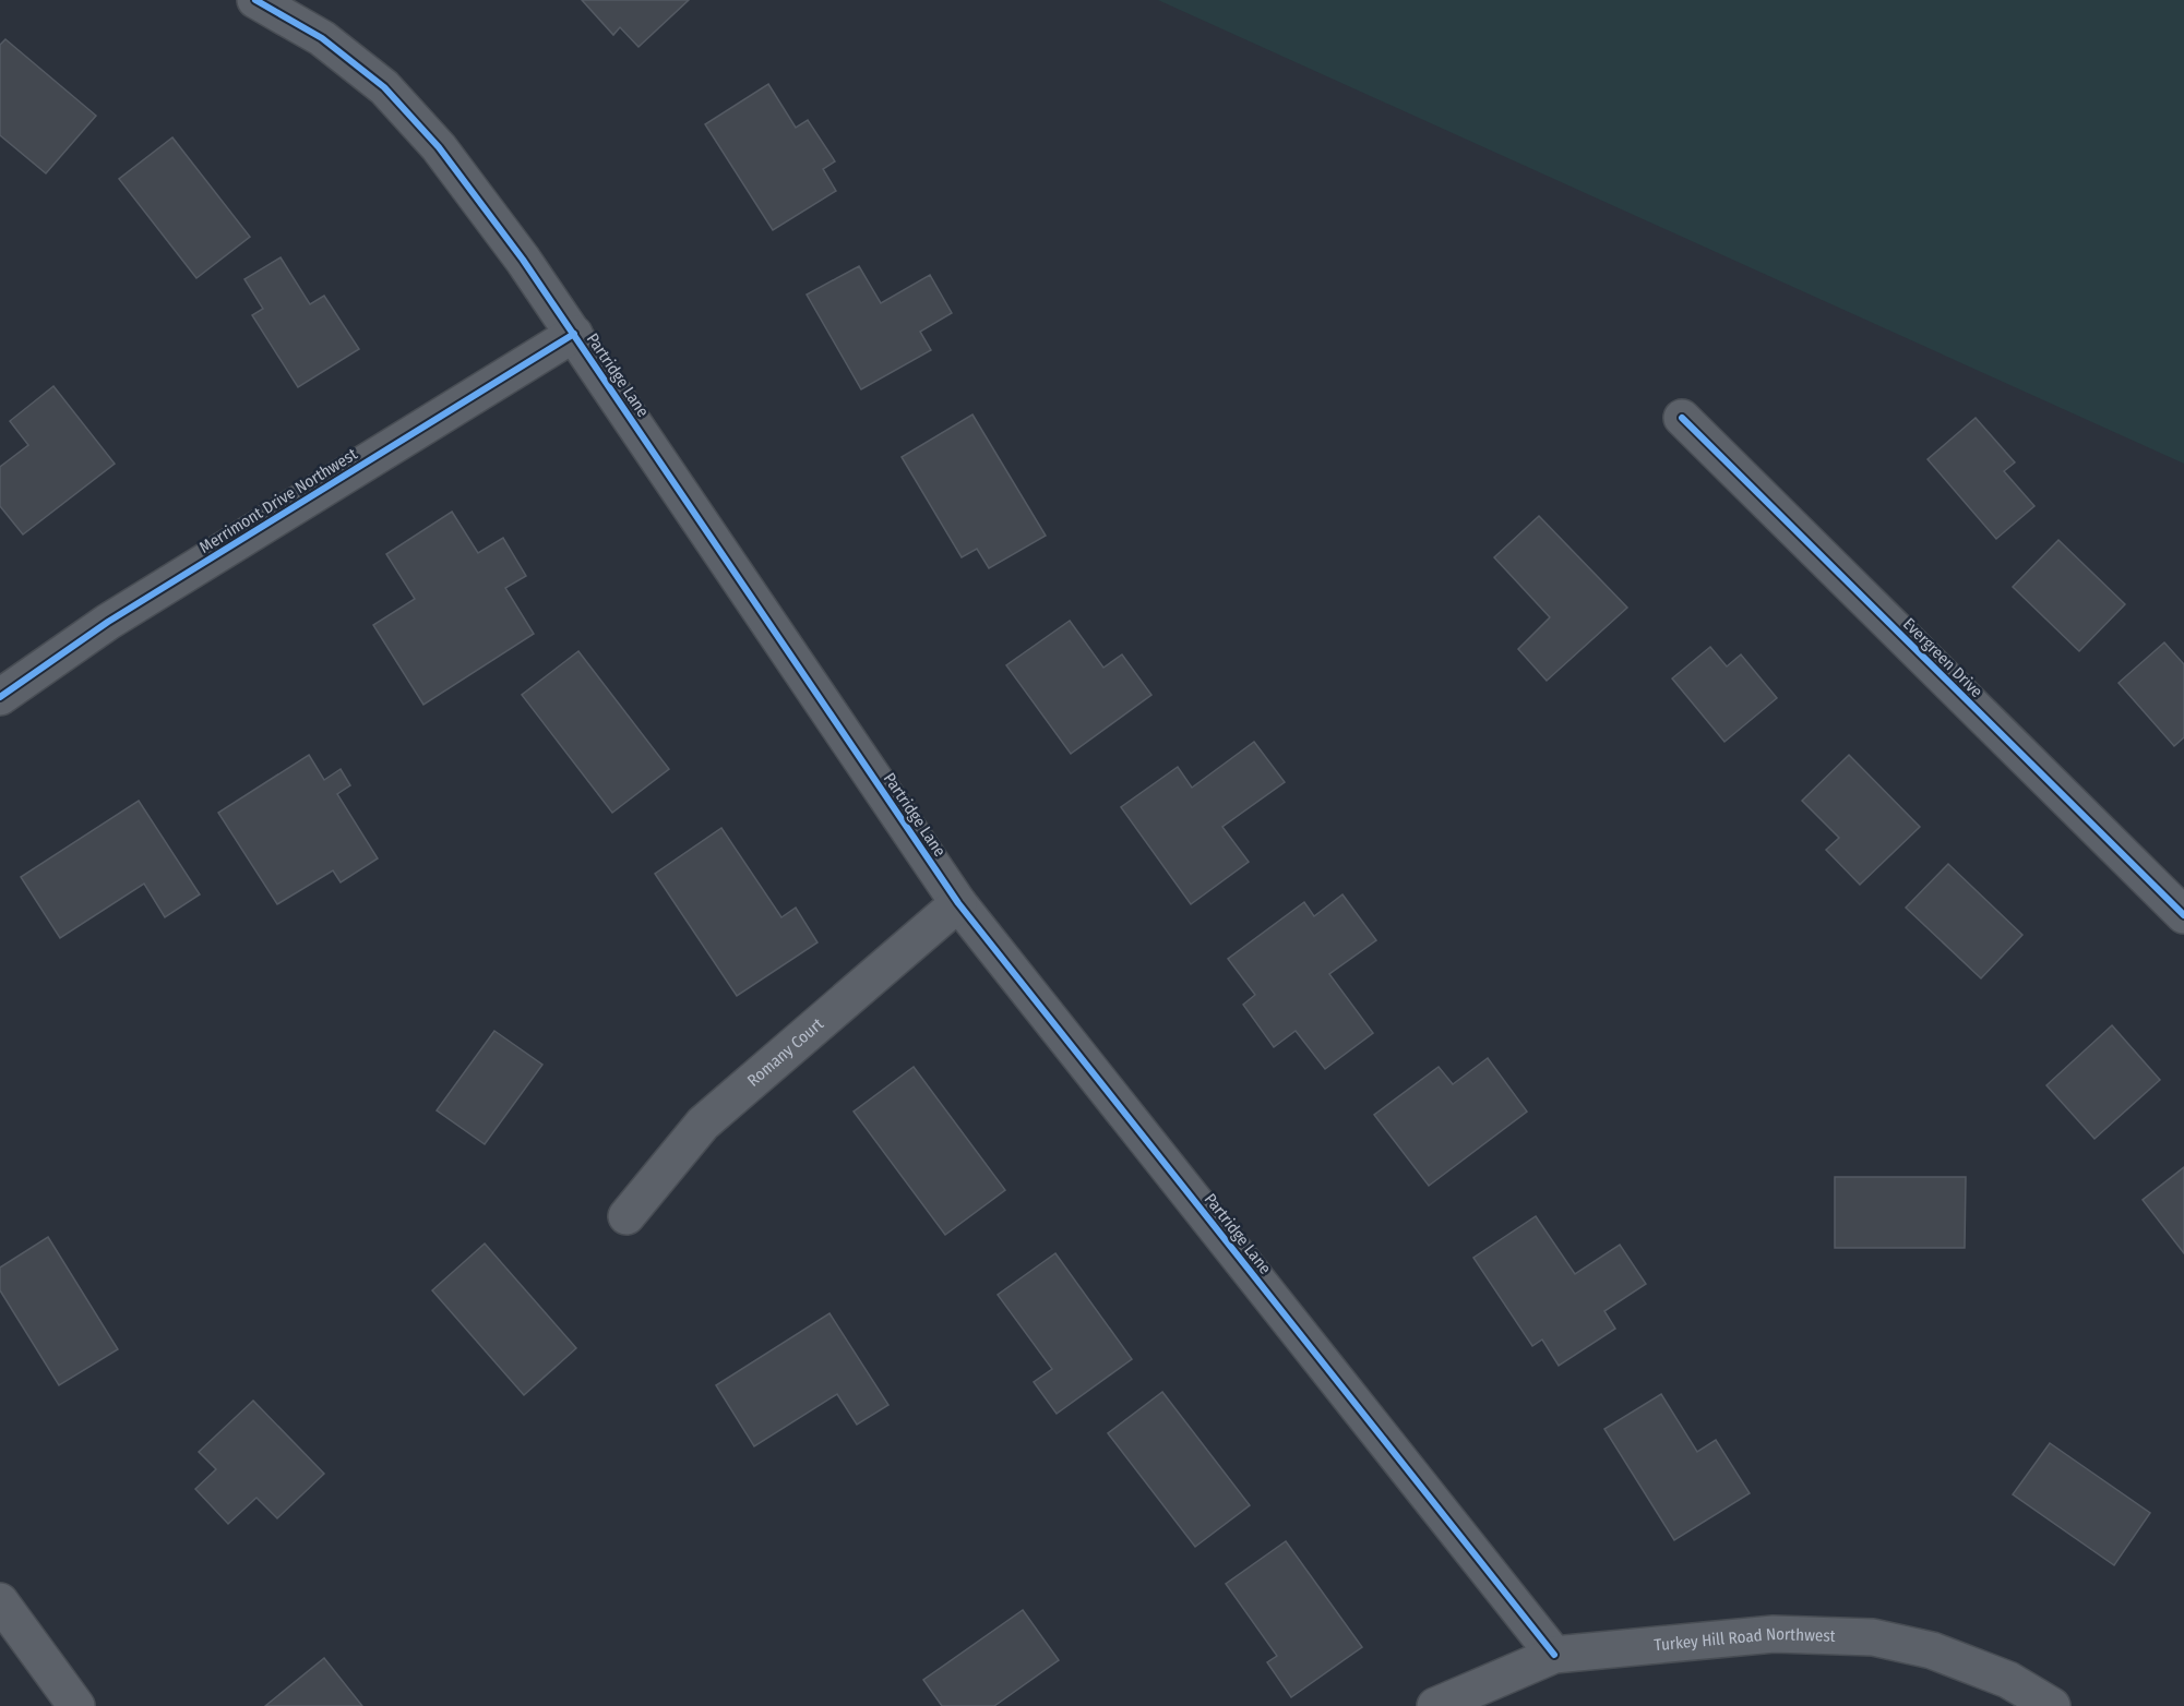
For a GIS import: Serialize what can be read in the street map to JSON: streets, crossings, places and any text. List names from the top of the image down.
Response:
{
  "streets": {
    "street": [
      "Partridge Lane",
      "Merrimont Drive Northwest",
      "Evergreen Drive",
      "Romany Court",
      "Turkey Hill Road Northwest"
    ]
  },
  "crossings": [
    ["Partridge Lane", "Merrimont Drive Northwest"],
    ["Partridge Lane", "Romany Court"],
    ["Partridge Lane", "Turkey Hill Road Northwest"]
  ]
}
